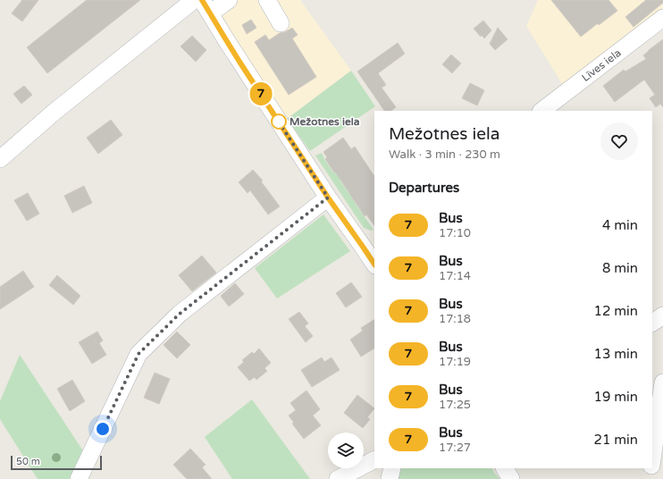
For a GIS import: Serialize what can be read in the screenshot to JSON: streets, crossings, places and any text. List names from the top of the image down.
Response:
{
  "streets": {
    "street": ["Līves iela"]
  },
  "places": ["Mežotnes iela"],
  "lines": ["bus line 7"],
  "scale_bar": "50 m",
  "page": {
    "on_map": "7",
    "heading": [
      ["Mežotnes iela", "Walk · 3 min · 230 m"],
      "Departures"
    ],
    "list": [
      {
        "mark": "7",
        "name": "Bus",
        "note": "17:10",
        "value": "4 min"
      },
      {
        "mark": "7",
        "name": "Bus",
        "note": "17:14",
        "value": "8 min"
      },
      {
        "mark": "7",
        "name": "Bus",
        "note": "17:18",
        "value": "12 min"
      },
      {
        "mark": "7",
        "name": "Bus",
        "note": "17:19",
        "value": "13 min"
      },
      {
        "mark": "7",
        "name": "Bus",
        "note": "17:25",
        "value": "19 min"
      },
      {
        "mark": "7",
        "name": "Bus",
        "note": "17:27",
        "value": "21 min"
      }
    ],
    "scale": "50 m"
  }
}
